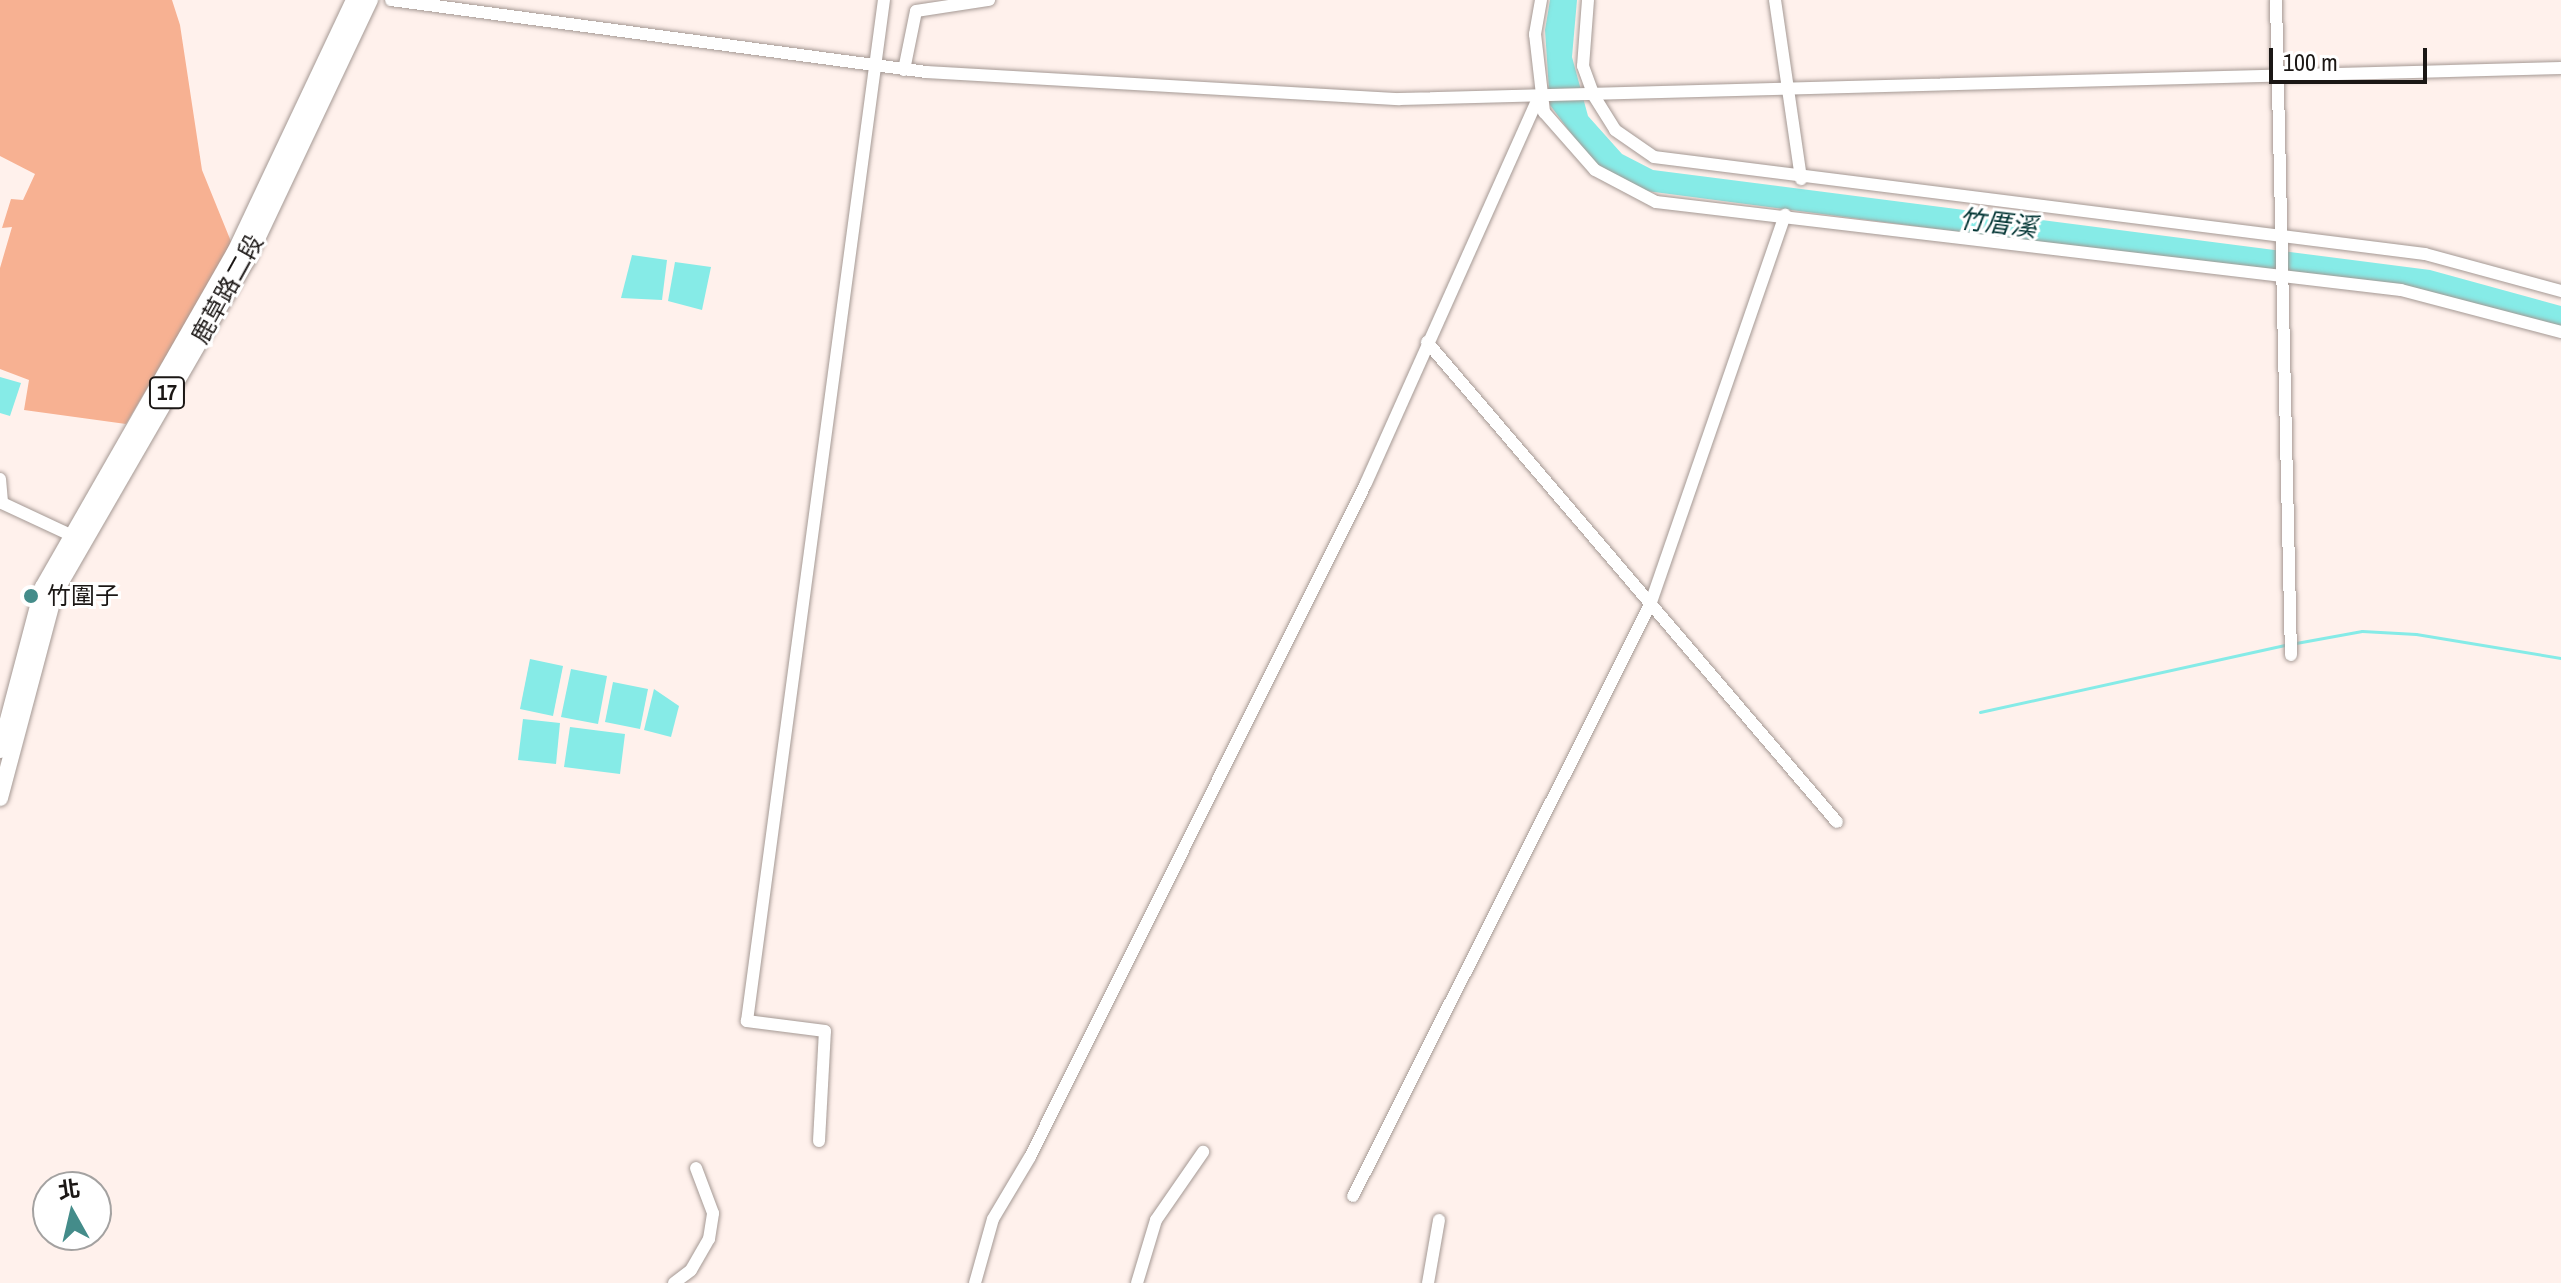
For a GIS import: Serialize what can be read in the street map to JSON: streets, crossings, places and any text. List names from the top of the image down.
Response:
{
  "streets": {
    "main road": ["鹿草路二段", "17"]
  },
  "water": ["竹厝溪"],
  "places": ["竹圍子"],
  "scale_bar": "100 m",
  "north": "top"
}
